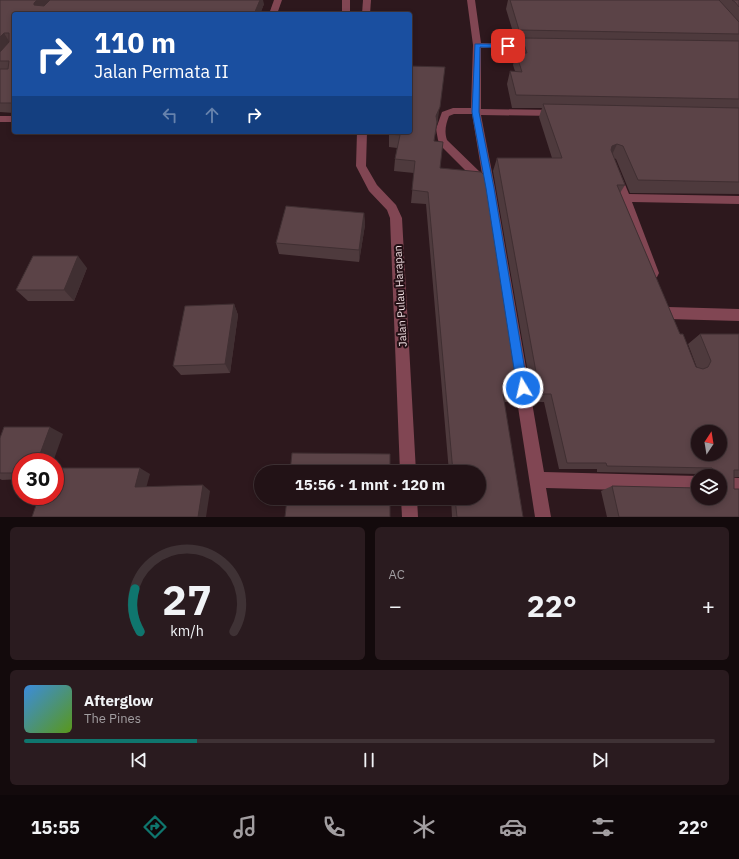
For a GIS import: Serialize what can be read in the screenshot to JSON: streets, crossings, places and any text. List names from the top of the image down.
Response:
{
  "streets": {
    "street": ["Jalan Pulau Harapan"]
  },
  "north": "top",
  "page": {
    "turn": ["110 m", "Jalan Permata II"],
    "limit": "30",
    "trip": "15:56 · 1 mnt · 120 m",
    "tile": "AC",
    "heat": ["−", "22°", "+"],
    "song": ["Afterglow", "The Pines"],
    "tabs": ["15:55", "22°"],
    "gauge": ["27", "km/h"]
  }
}
